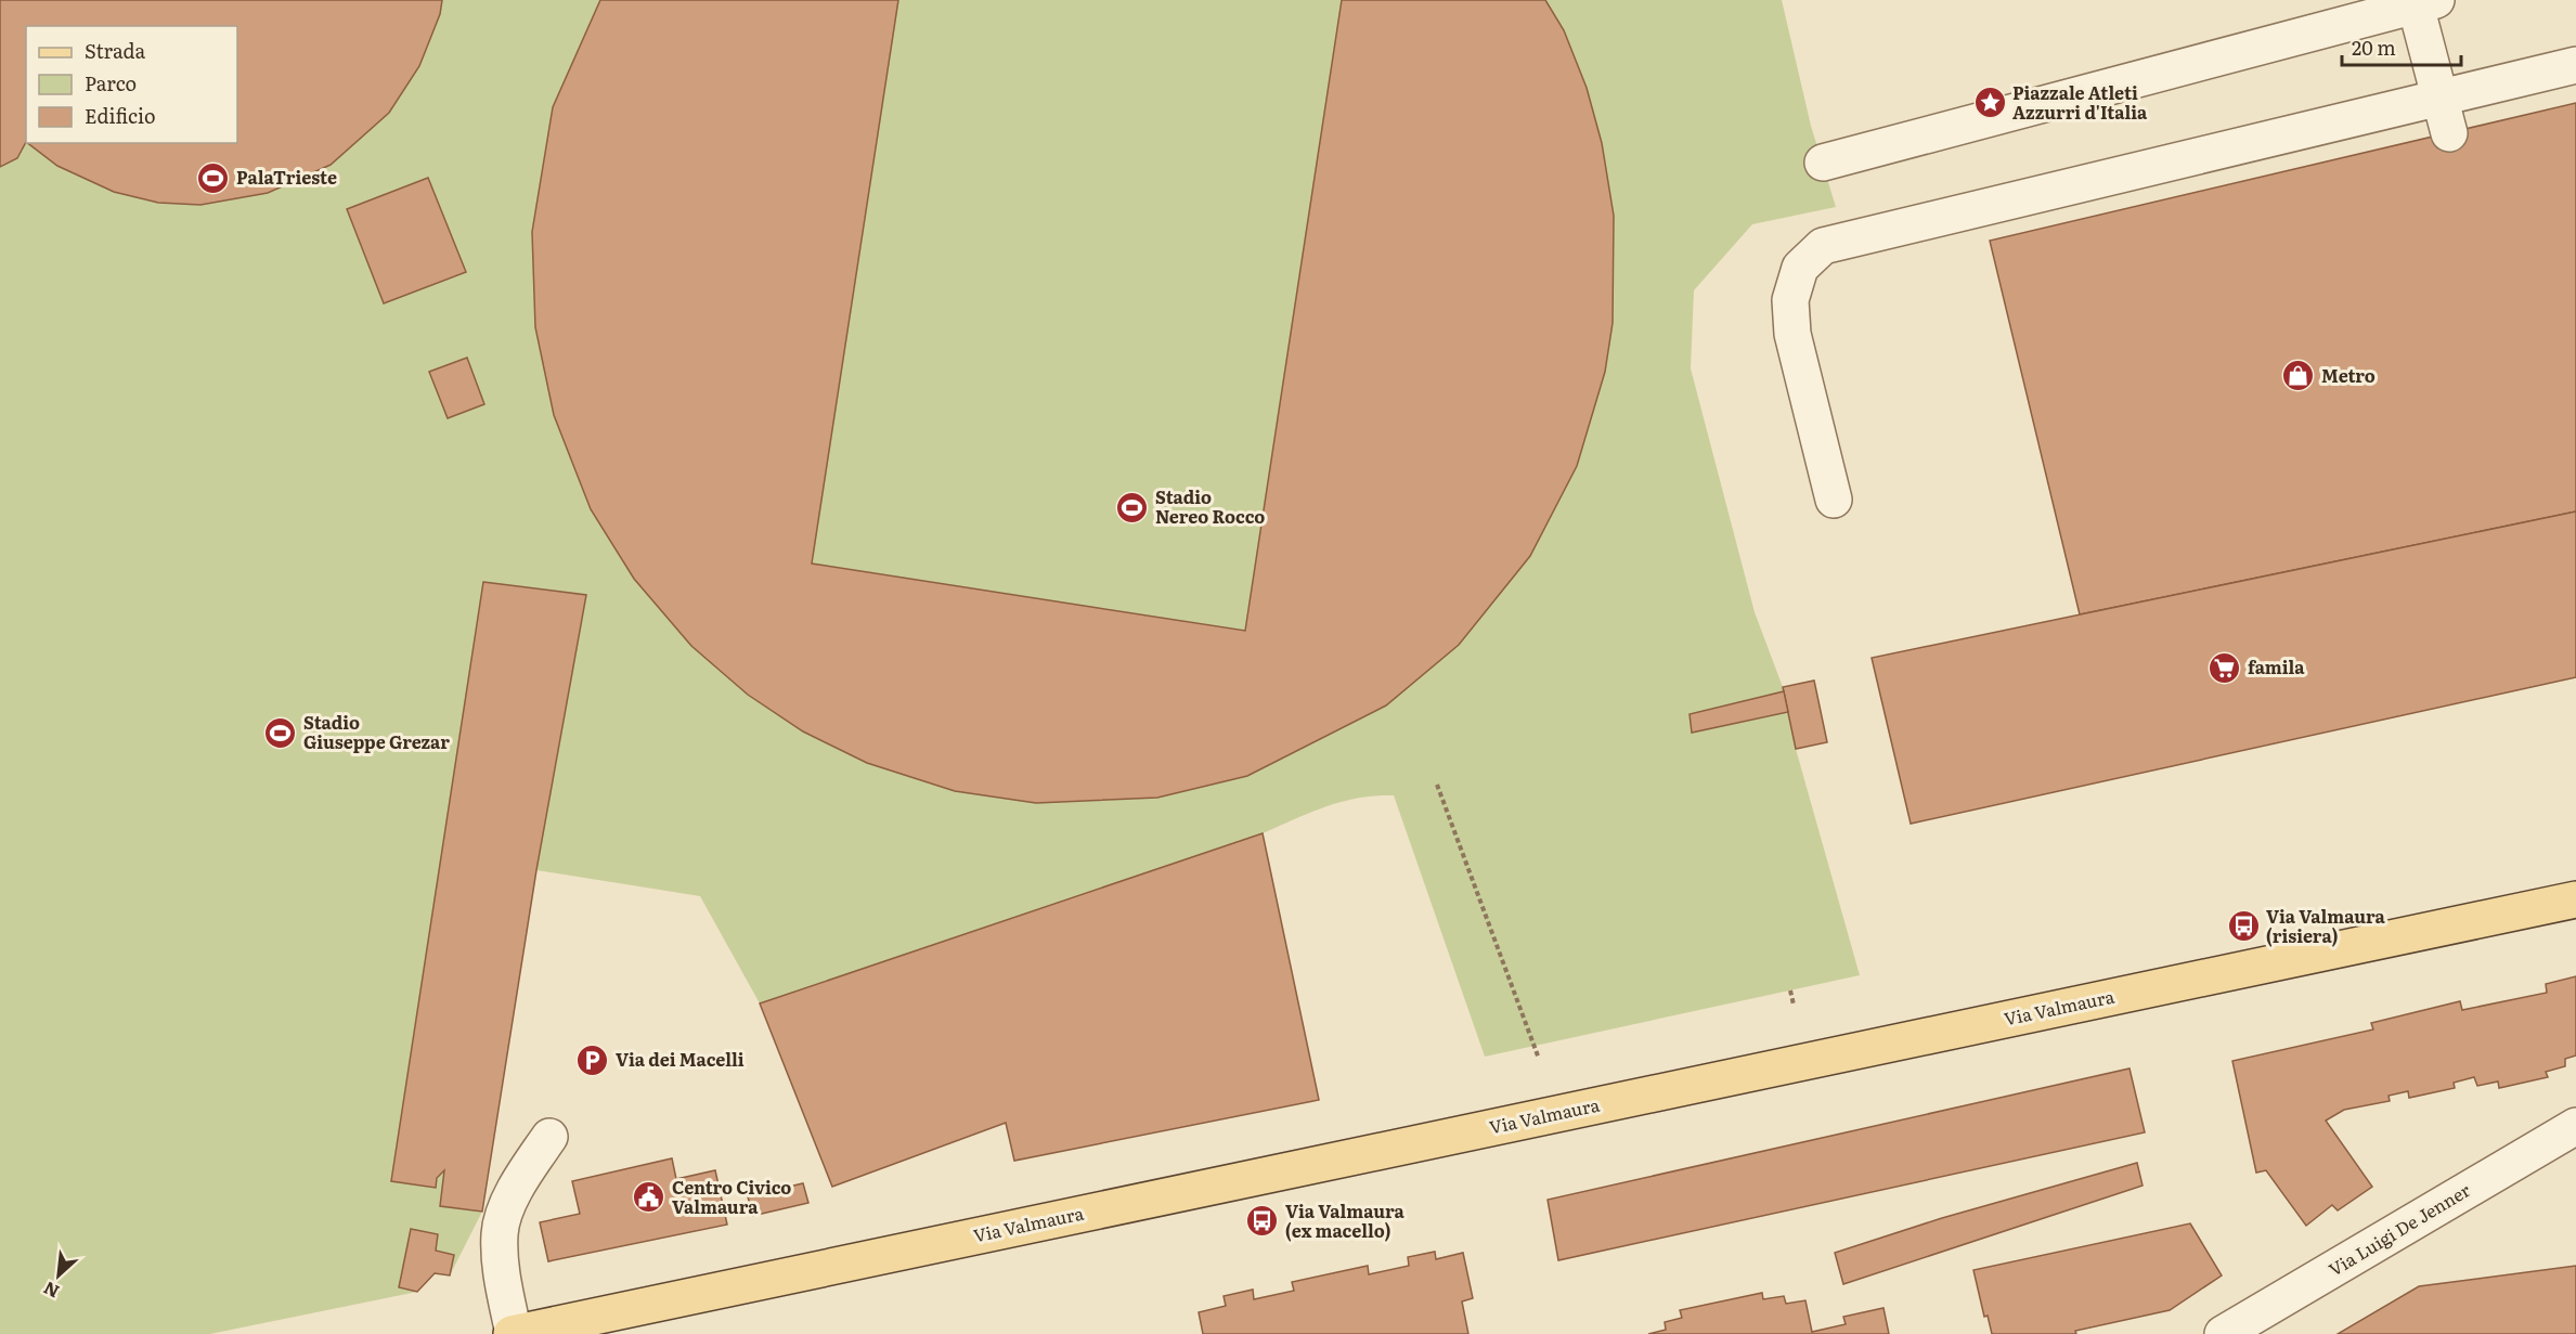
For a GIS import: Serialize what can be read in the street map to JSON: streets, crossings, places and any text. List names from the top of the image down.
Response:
{
  "streets": {
    "main road": ["Via Valmaura"],
    "street": ["Via Luigi De Jenner"]
  },
  "places": {
    "place": ["Piazzale Atleti Azzurri d'Italia"],
    "sports": ["PalaTrieste", "Stadio Nereo Rocco", "Stadio Giuseppe Grezar"],
    "shop": ["Metro"],
    "supermarket": ["famila"],
    "bus stop": ["Via Valmaura (risiera)", "Via Valmaura (ex macello)"],
    "parking": ["Via dei Macelli"],
    "public building": ["Centro Civico Valmaura"]
  },
  "legend": ["Strada", "Parco", "Edificio"],
  "scale_bar": "20 m",
  "north": "bottom left"
}
